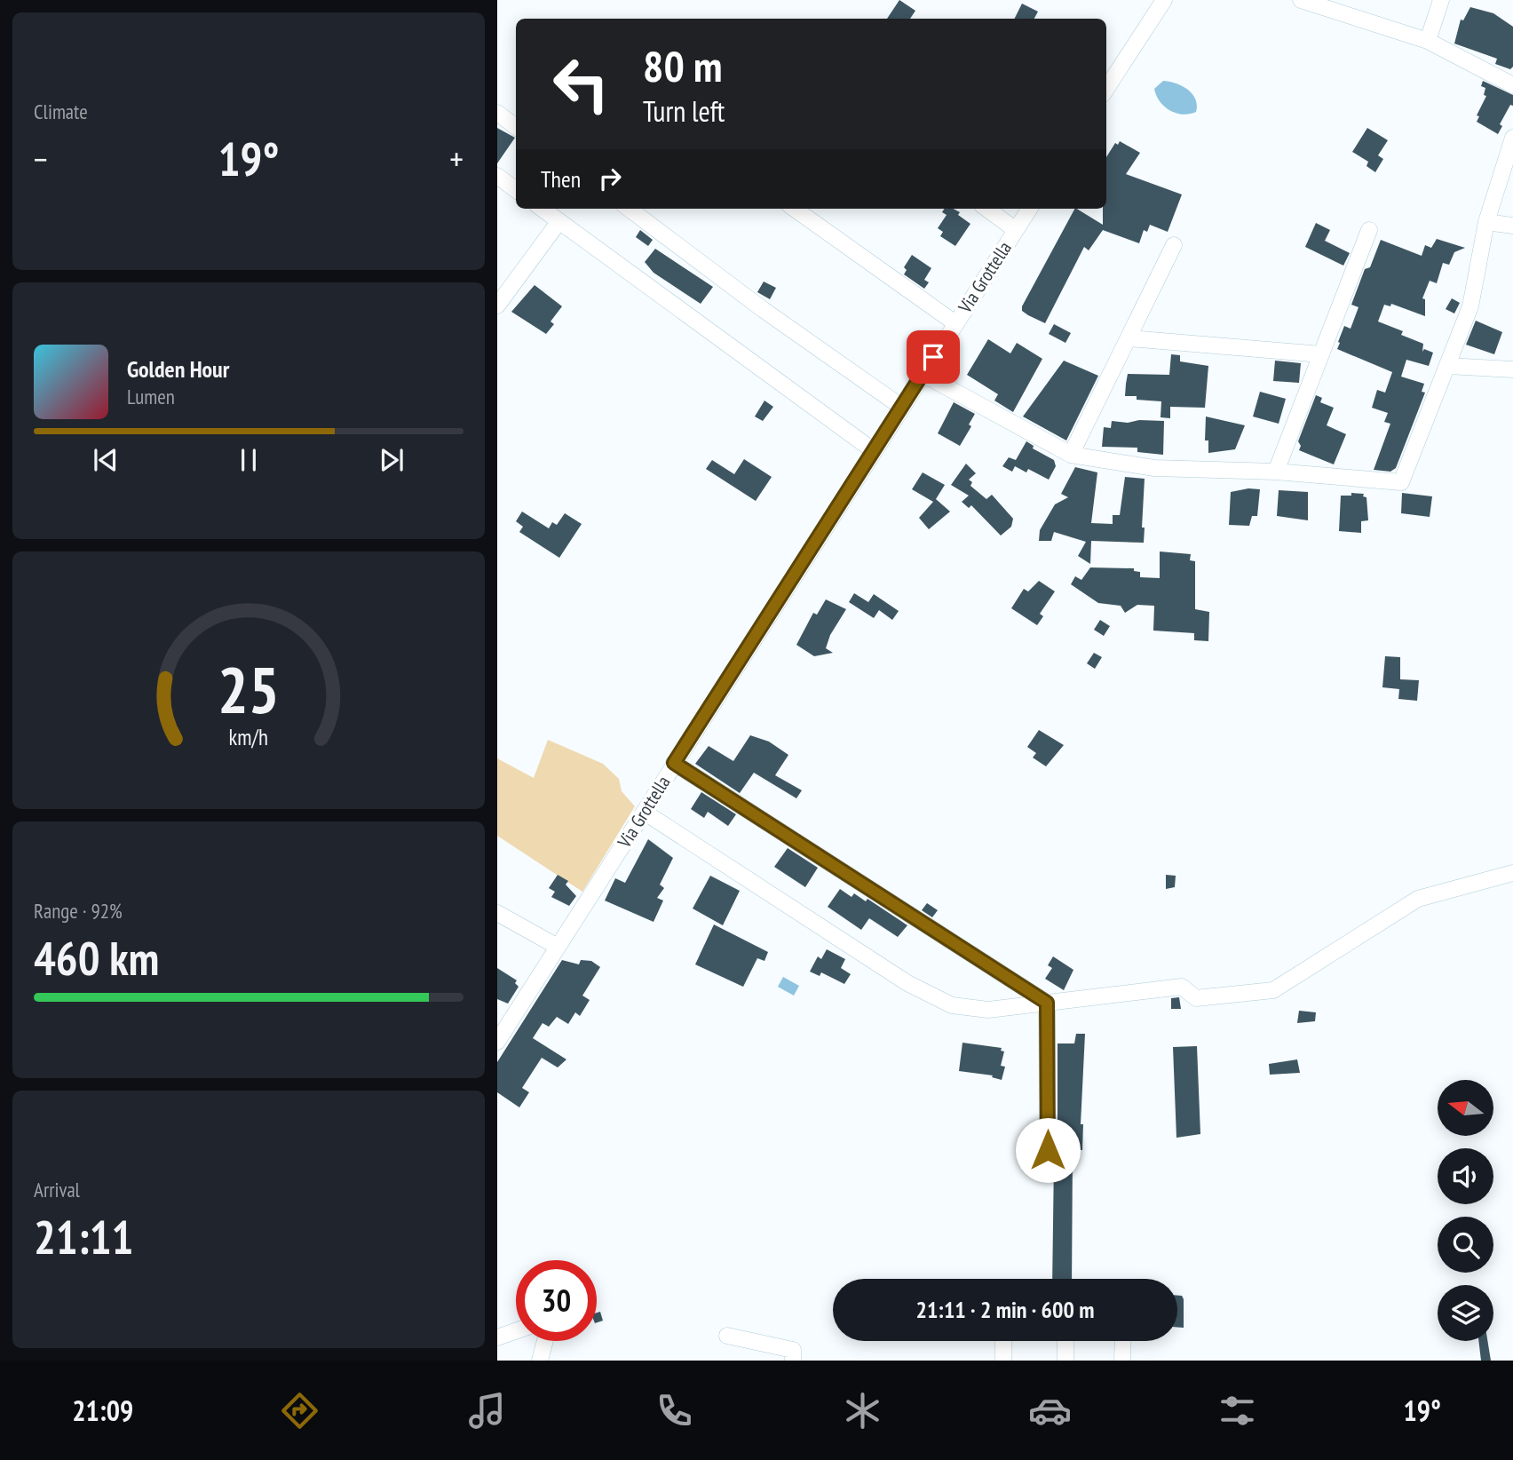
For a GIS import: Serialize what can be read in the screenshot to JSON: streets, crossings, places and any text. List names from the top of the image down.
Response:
{
  "streets": {
    "street": ["Via Grottella"]
  },
  "north": "left",
  "page": {
    "tile": [
      "Climate",
      ["Range · 92%", "460 km"],
      ["Arrival", "21:11"]
    ],
    "turn": ["80 m", "Turn left"],
    "heat": ["−", "19°", "+"],
    "then": "Then",
    "song": ["Golden Hour", "Lumen"],
    "limit": "30",
    "trip": "21:11 · 2 min · 600 m",
    "tabs": ["21:09", "19°"],
    "gauge": ["25", "km/h"]
  }
}
